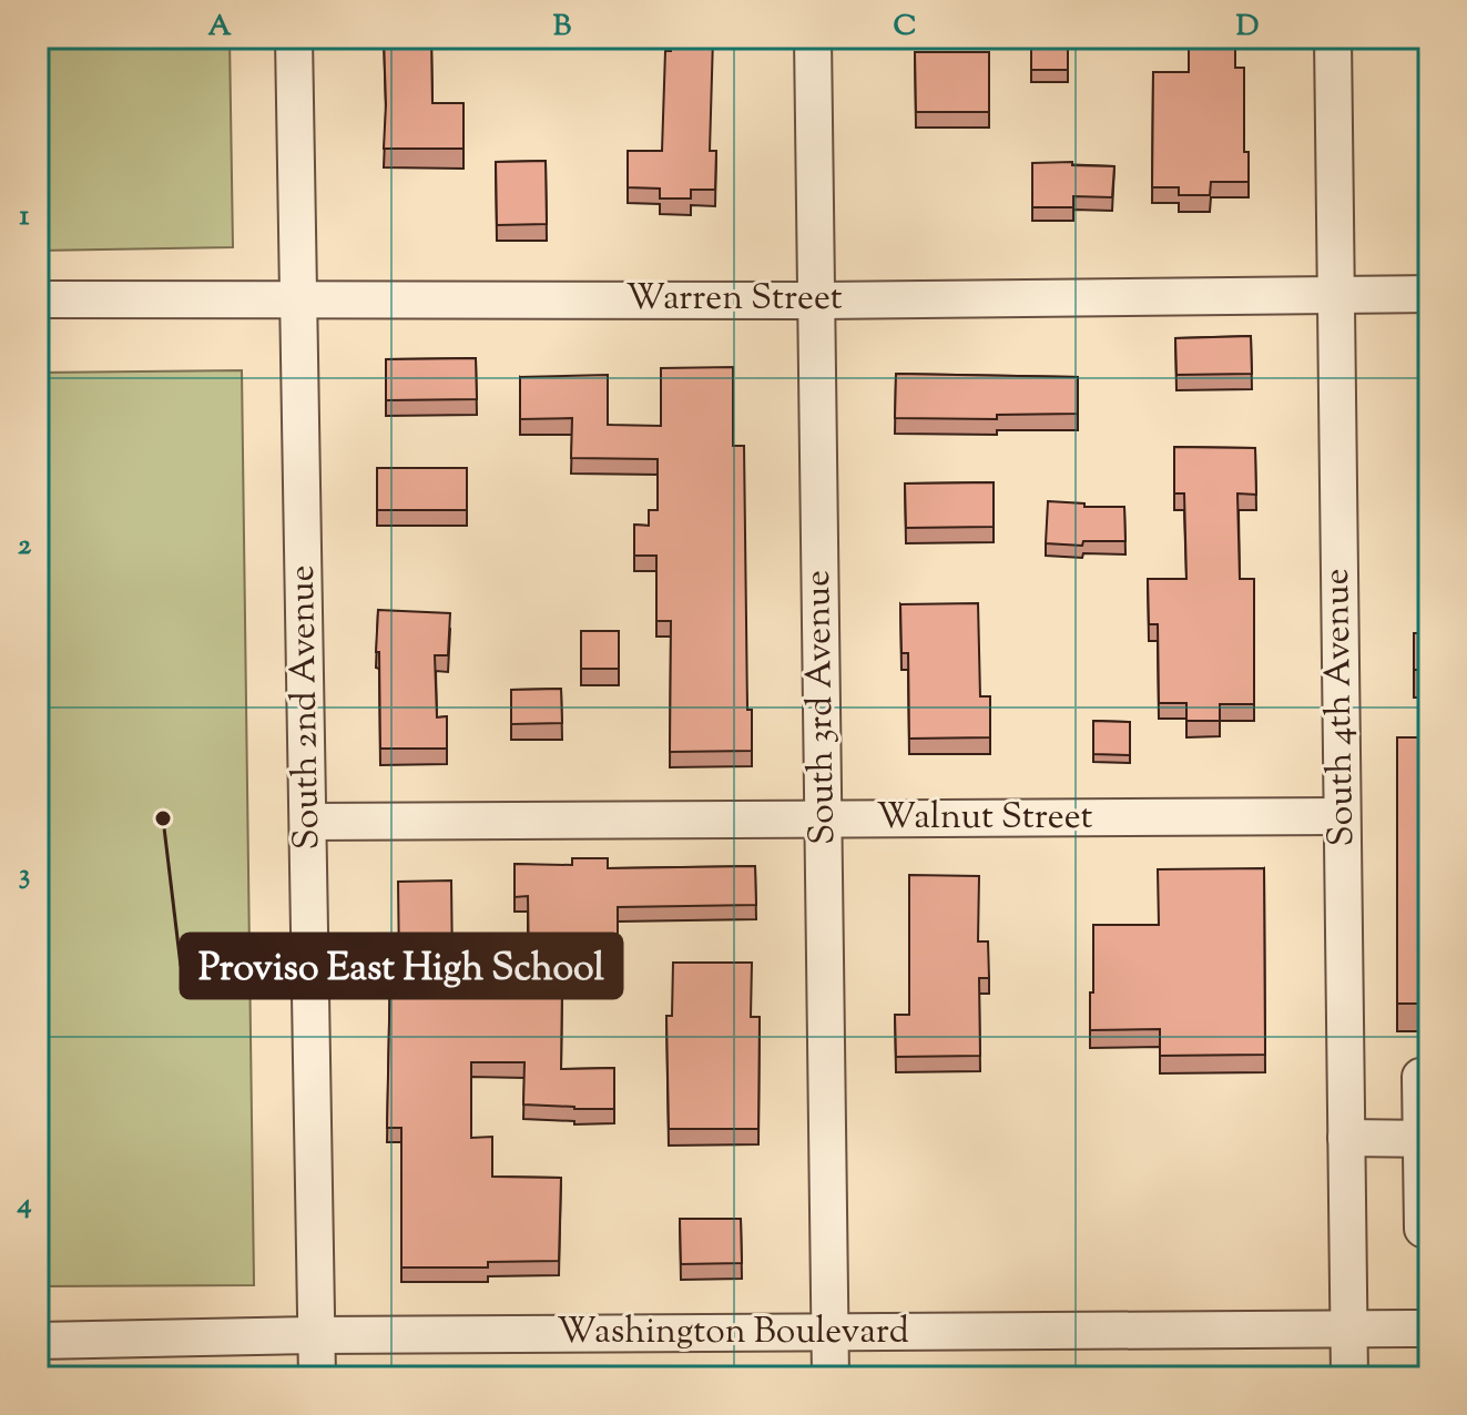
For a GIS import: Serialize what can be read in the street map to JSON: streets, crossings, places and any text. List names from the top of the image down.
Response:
{
  "streets": {
    "street": [
      "Warren Street",
      "South 2nd Avenue",
      "South 3rd Avenue",
      "South 4th Avenue",
      "Walnut Street",
      "Washington Boulevard"
    ]
  },
  "crossings": [
    ["Warren Street", "South 2nd Avenue"],
    ["Warren Street", "South 3rd Avenue"],
    ["Warren Street", "South 4th Avenue"],
    ["South 2nd Avenue", "Walnut Street"],
    ["South 2nd Avenue", "Washington Boulevard"],
    ["South 3rd Avenue", "Walnut Street"],
    ["South 3rd Avenue", "Washington Boulevard"],
    ["South 4th Avenue", "Walnut Street"],
    ["South 4th Avenue", "Washington Boulevard"]
  ],
  "places": ["Proviso East High School"],
  "grid": {
    "columns": [
      "A",
      "B",
      "C",
      "D"
    ],
    "rows": [
      "1",
      "2",
      "3",
      "4"
    ]
  }
}
